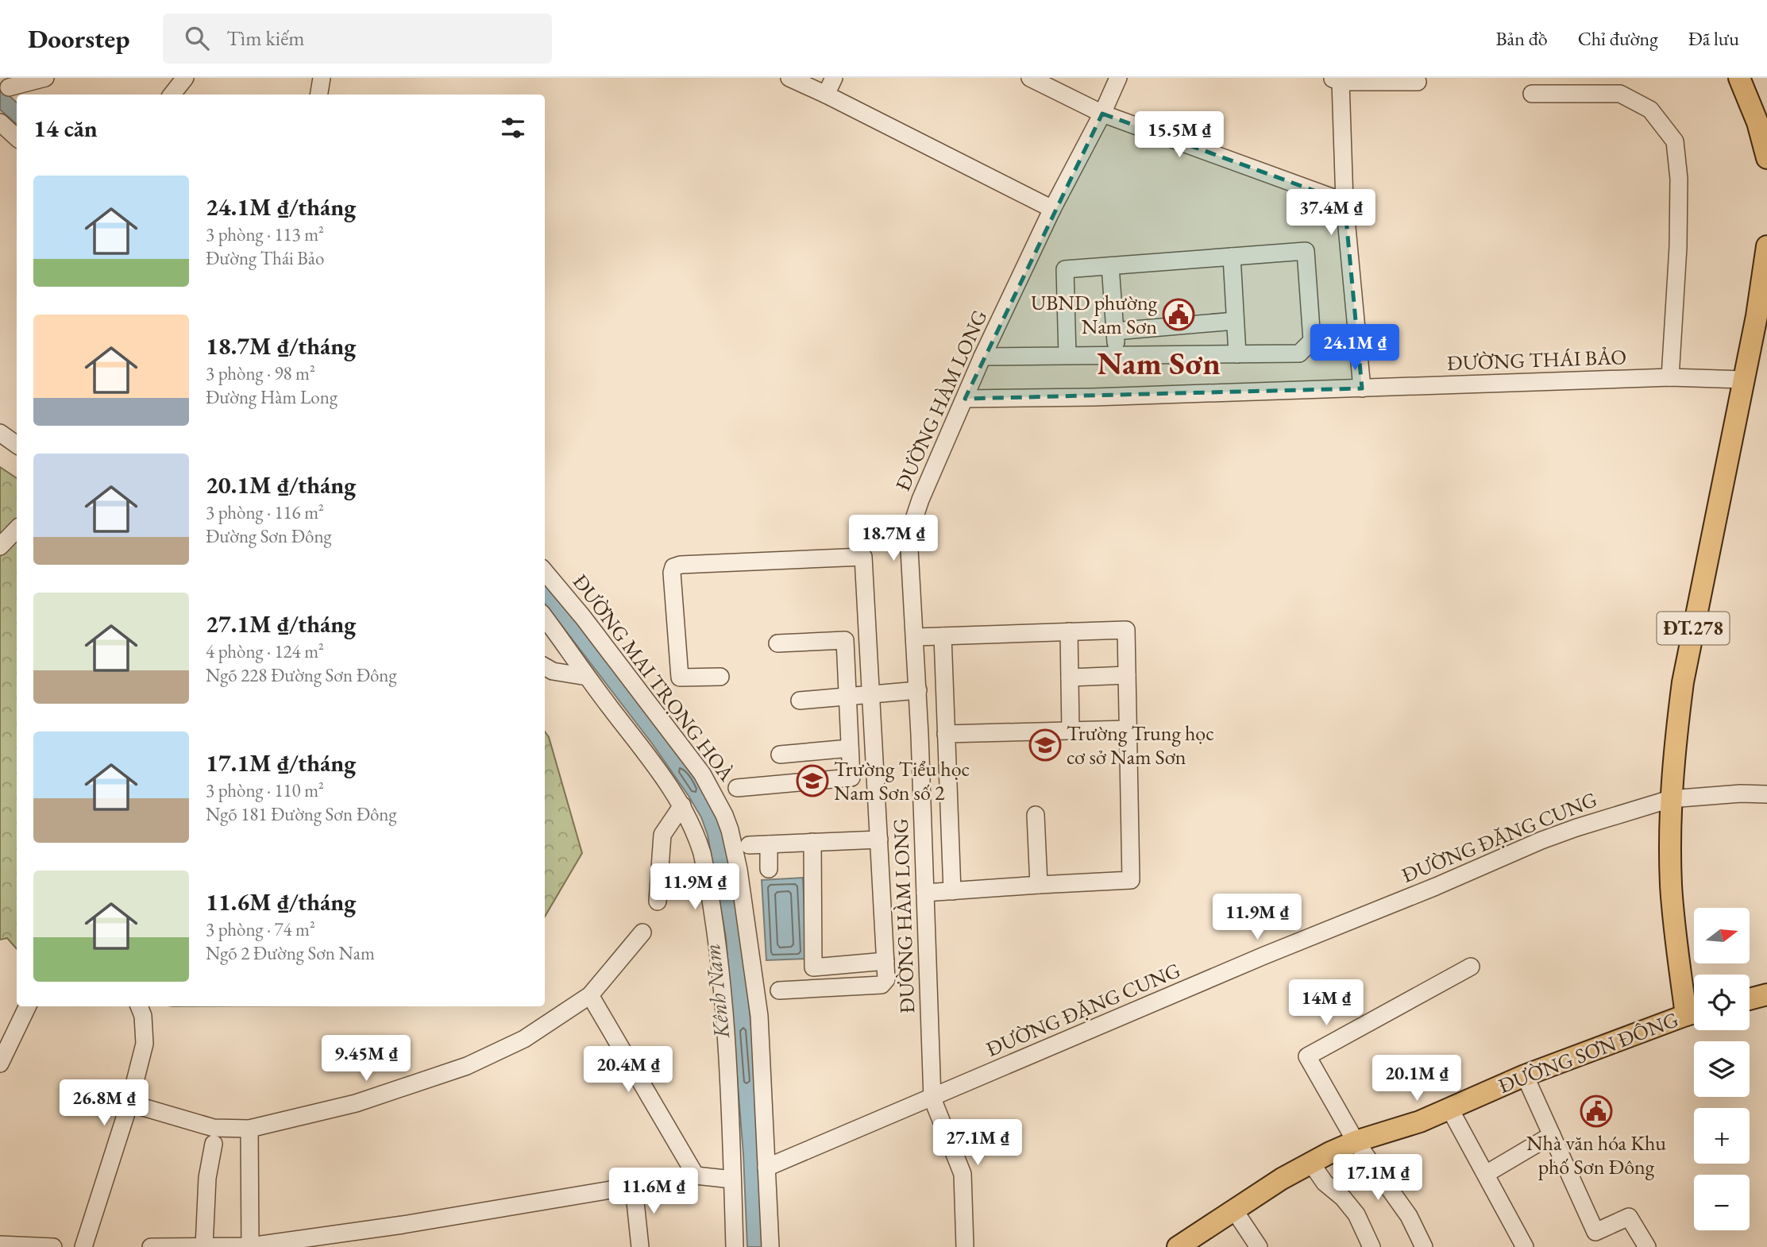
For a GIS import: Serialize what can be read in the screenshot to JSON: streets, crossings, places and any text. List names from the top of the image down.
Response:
{
  "streets": {
    "main road": ["ĐT.278", "ĐƯỜNG SƠN ĐÔNG"],
    "street": [
      "ĐƯỜNG THÁI BẢO",
      "ĐƯỜNG HÀM LONG",
      "ĐƯỜNG MAI TRỌNG HOÀ",
      "ĐƯỜNG ĐẶNG CUNG"
    ]
  },
  "crossings": [
    ["ĐƯỜNG THÁI BẢO", "ĐƯỜNG HÀM LONG"],
    ["ĐƯỜNG THÁI BẢO", "ĐT.278"],
    ["ĐƯỜNG HÀM LONG", "ĐƯỜNG ĐẶNG CUNG"],
    ["ĐT.278", "ĐƯỜNG ĐẶNG CUNG"],
    ["ĐƯỜNG MAI TRỌNG HOÀ", "ĐƯỜNG ĐẶNG CUNG"]
  ],
  "districts": ["Nam Sơn"],
  "water": ["Kênh Nam"],
  "places": {
    "public building": ["UBND phường Nam Sơn", "Nhà văn hóa Khu phố Sơn Đông"],
    "school or university": ["Trường Trung học cơ sở Nam Sơn", "Trường Tiểu học Nam Sơn số 2"]
  },
  "north": "right",
  "page": {
    "header": "Doorstep",
    "search": "Tìm kiếm",
    "nav": ["Bản đồ", "Chỉ đường", "Đã lưu"],
    "heading": "14 căn",
    "price": [
      "15.5M ₫",
      "37.4M ₫",
      "24.1M ₫",
      "18.7M ₫",
      "11.9M ₫",
      "11.9M ₫",
      "14M ₫",
      "9.45M ₫",
      "20.4M ₫",
      "20.1M ₫",
      "26.8M ₫",
      "27.1M ₫",
      "17.1M ₫",
      "11.6M ₫"
    ],
    "list": [
      {
        "name": "24.1M ₫/tháng",
        "note": "3 phòng · 113 m² · Đường Thái Bảo"
      },
      {
        "name": "18.7M ₫/tháng",
        "note": "3 phòng · 98 m² · Đường Hàm Long"
      },
      {
        "name": "20.1M ₫/tháng",
        "note": "3 phòng · 116 m² · Đường Sơn Đông"
      },
      {
        "name": "27.1M ₫/tháng",
        "note": "4 phòng · 124 m² · Ngõ 228 Đường Sơn Đông"
      },
      {
        "name": "17.1M ₫/tháng",
        "note": "3 phòng · 110 m² · Ngõ 181 Đường Sơn Đông"
      },
      {
        "name": "11.6M ₫/tháng",
        "note": "3 phòng · 74 m² · Ngõ 2 Đường Sơn Nam"
      }
    ],
    "map_buttons": ["+", "−"]
  }
}
